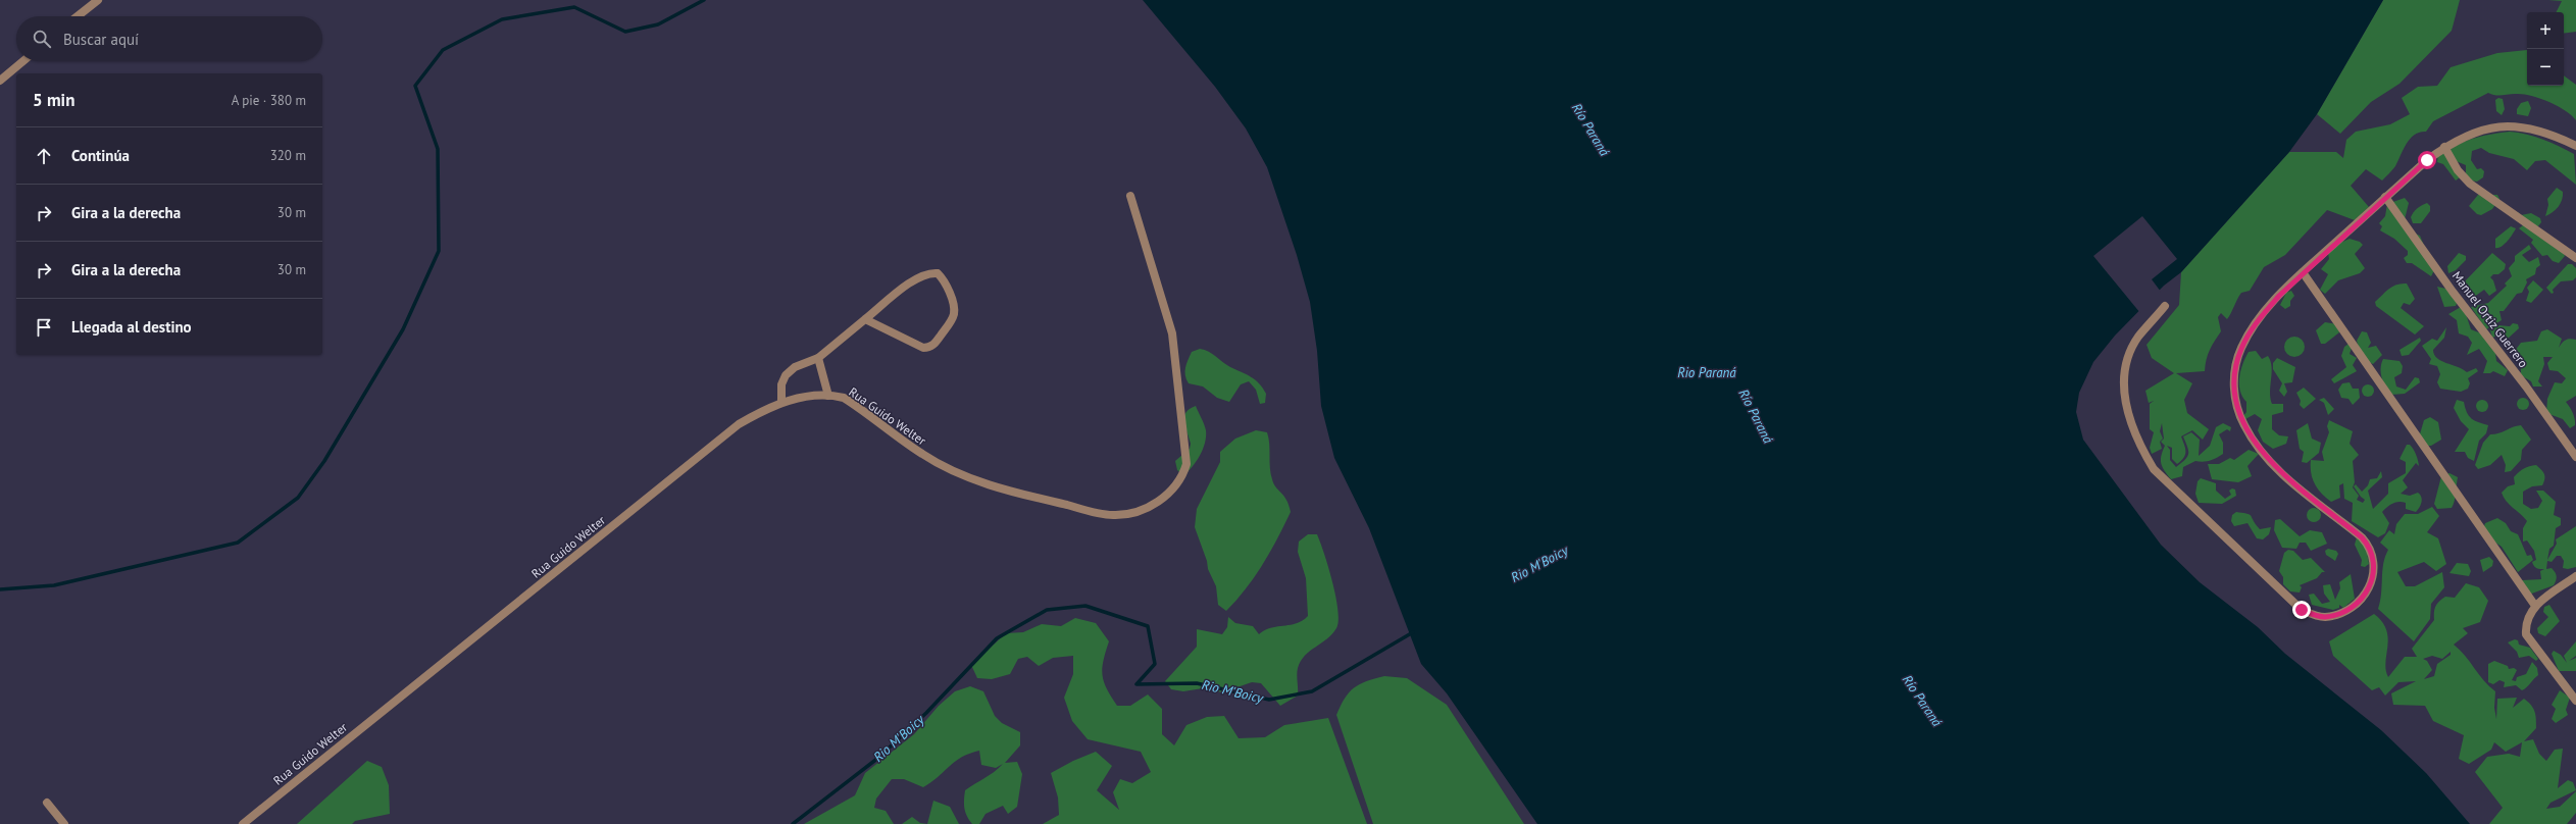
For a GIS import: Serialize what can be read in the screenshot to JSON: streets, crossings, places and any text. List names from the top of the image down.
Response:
{
  "streets": {
    "street": ["Manuel Ortiz Guerrero", "Rua Guido Welter"]
  },
  "water": ["Río Paraná", "Rio Paraná", "Rio M'Boicy"],
  "page": {
    "map_buttons": ["+", "−"],
    "search": "Buscar aquí",
    "heading": ["5 min", "A pie · 380 m"],
    "list": [
      ["Continúa", "320 m"],
      ["Gira a la derecha", "30 m"],
      ["Gira a la derecha", "30 m"],
      "Llegada al destino"
    ]
  }
}
